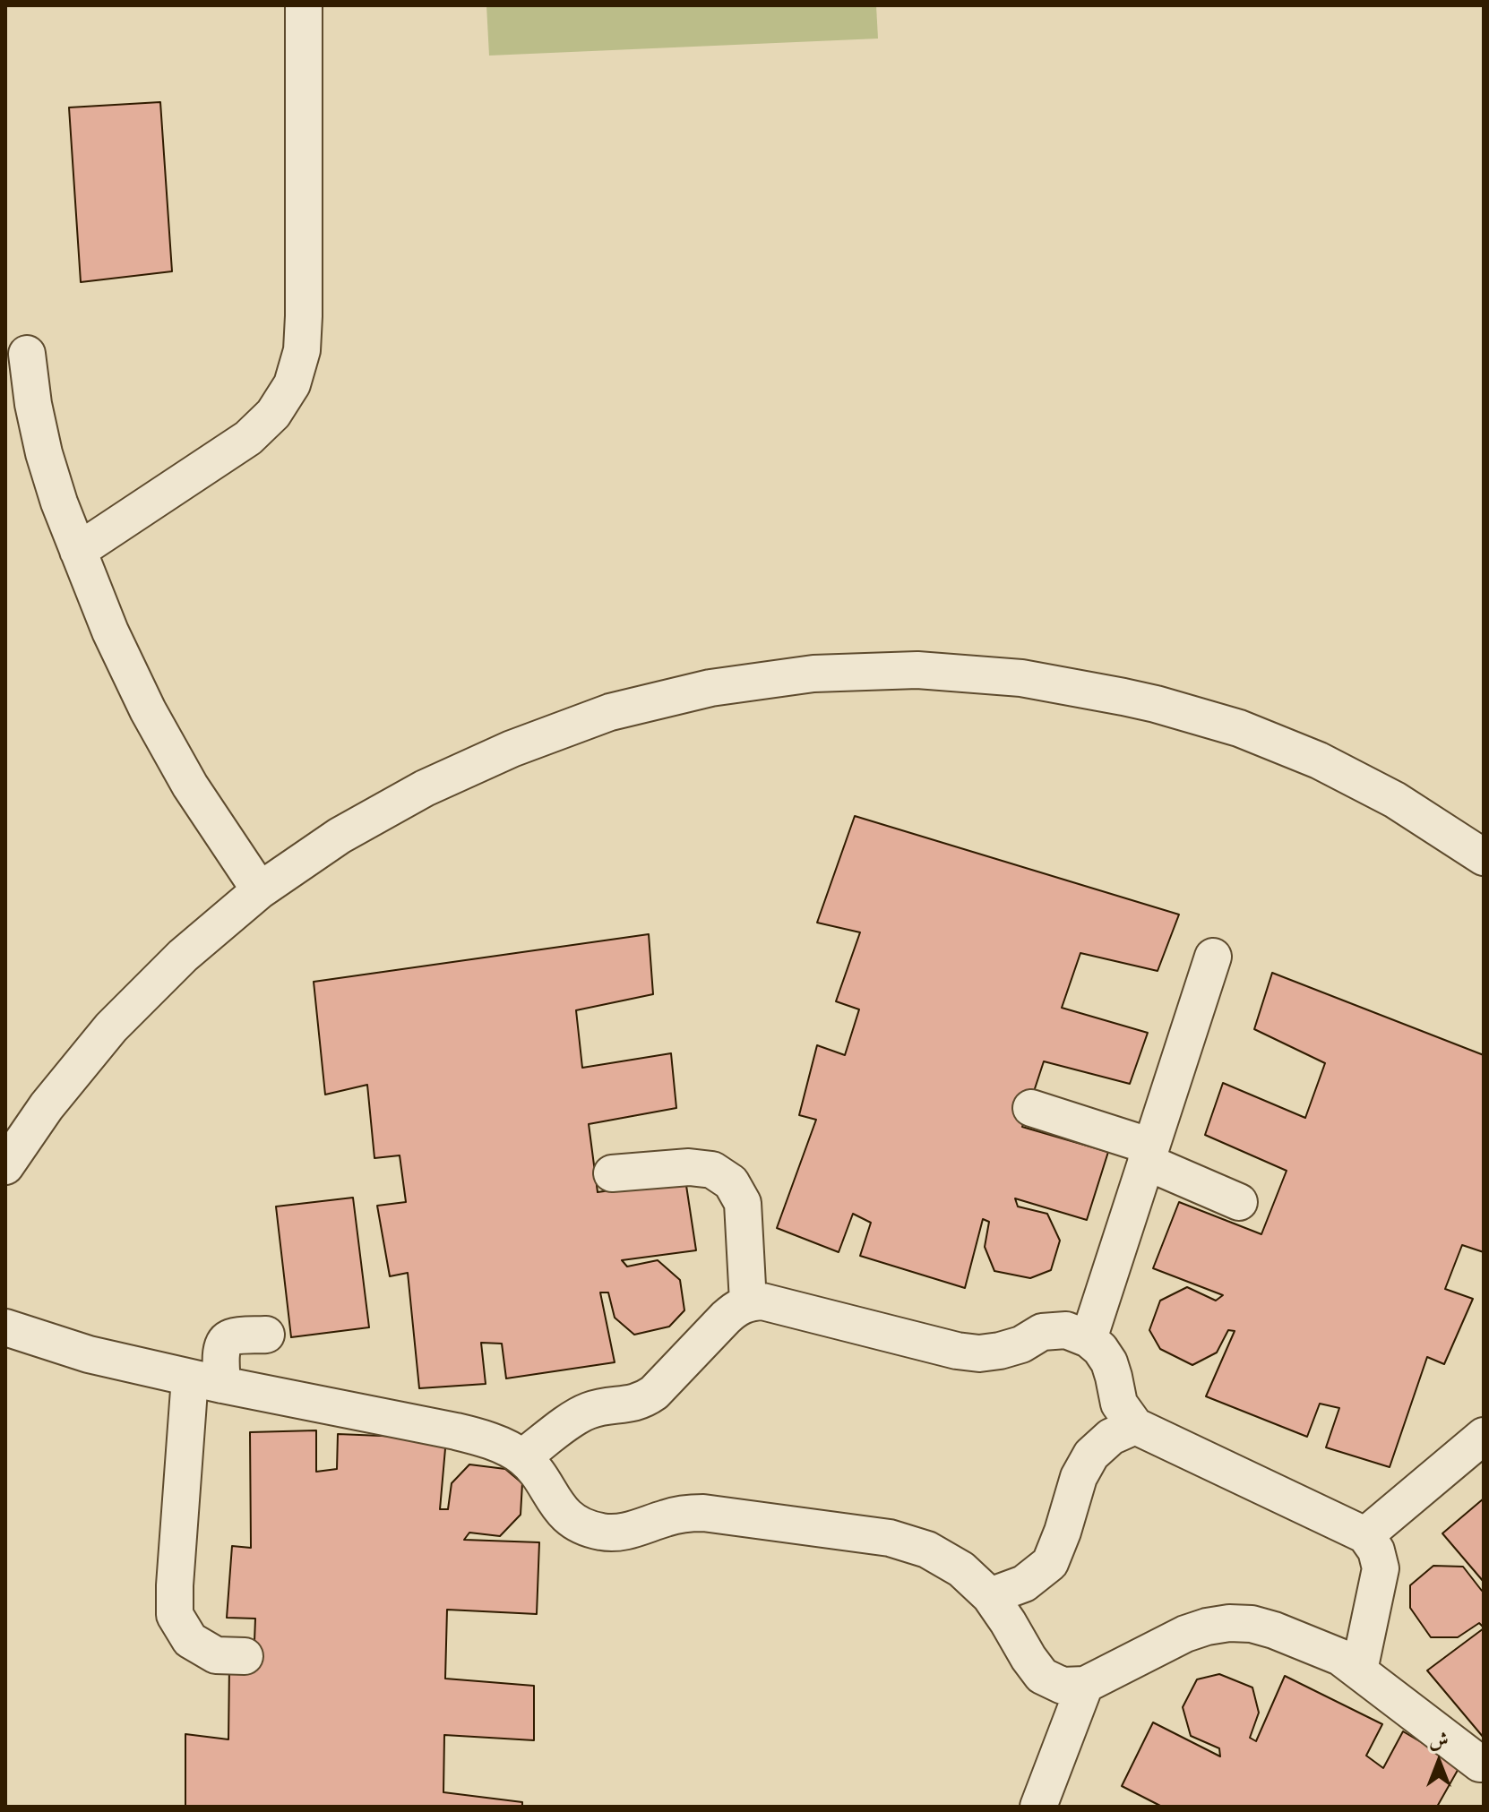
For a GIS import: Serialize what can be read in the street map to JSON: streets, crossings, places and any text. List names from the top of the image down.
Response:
{
  "north": "top"
}
